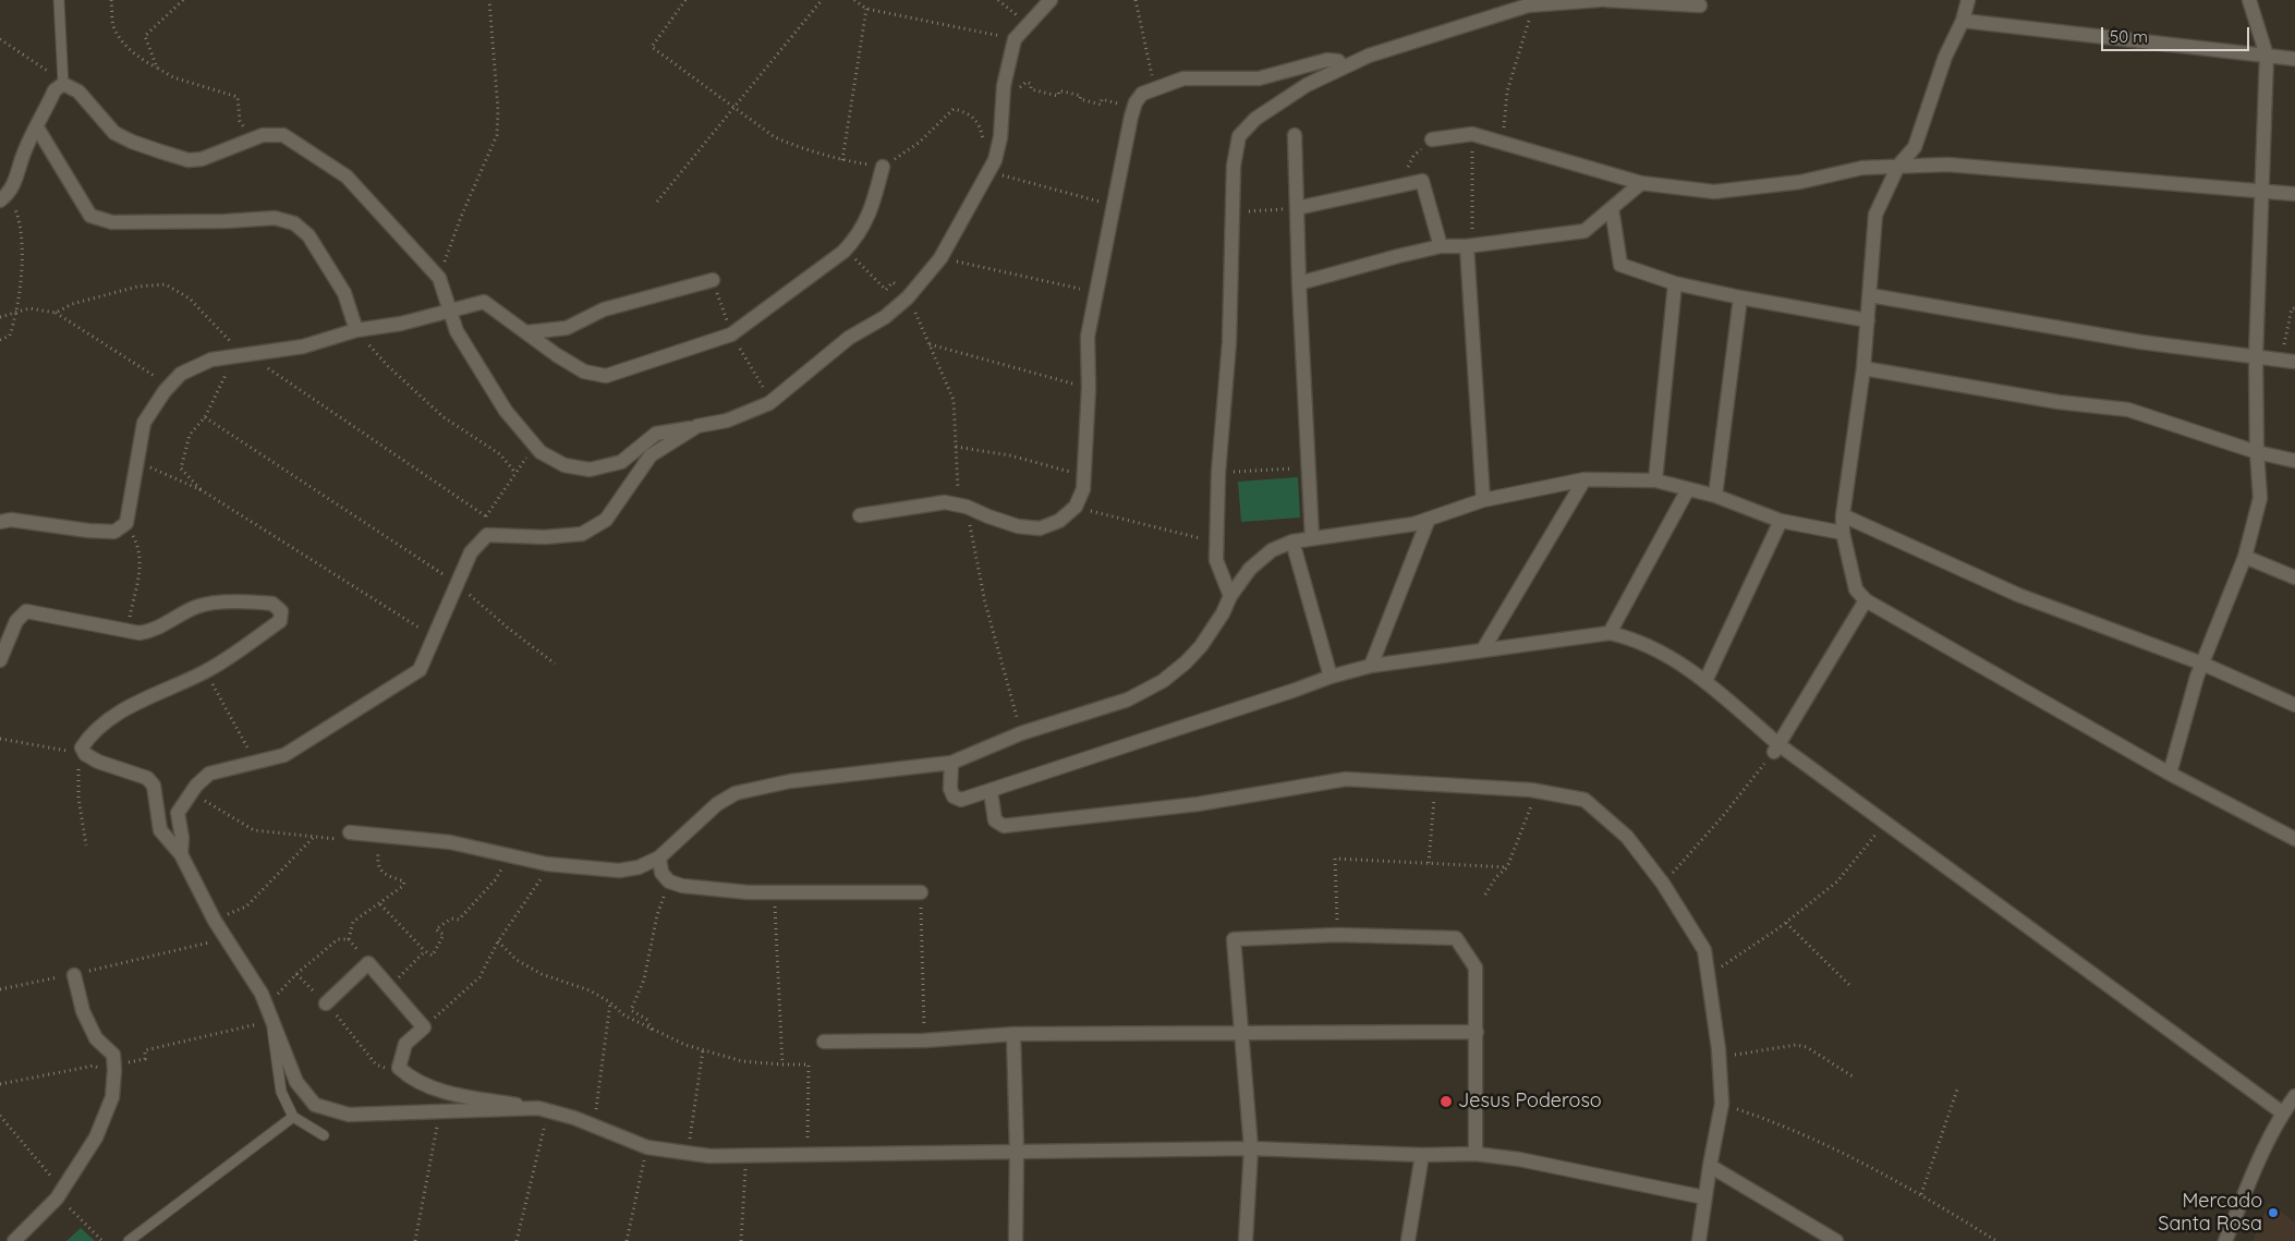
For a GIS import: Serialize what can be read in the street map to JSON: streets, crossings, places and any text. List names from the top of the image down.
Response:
{
  "places": ["Jesus Poderoso", "Mercado Santa Rosa"],
  "scale_bar": "50 m"
}
